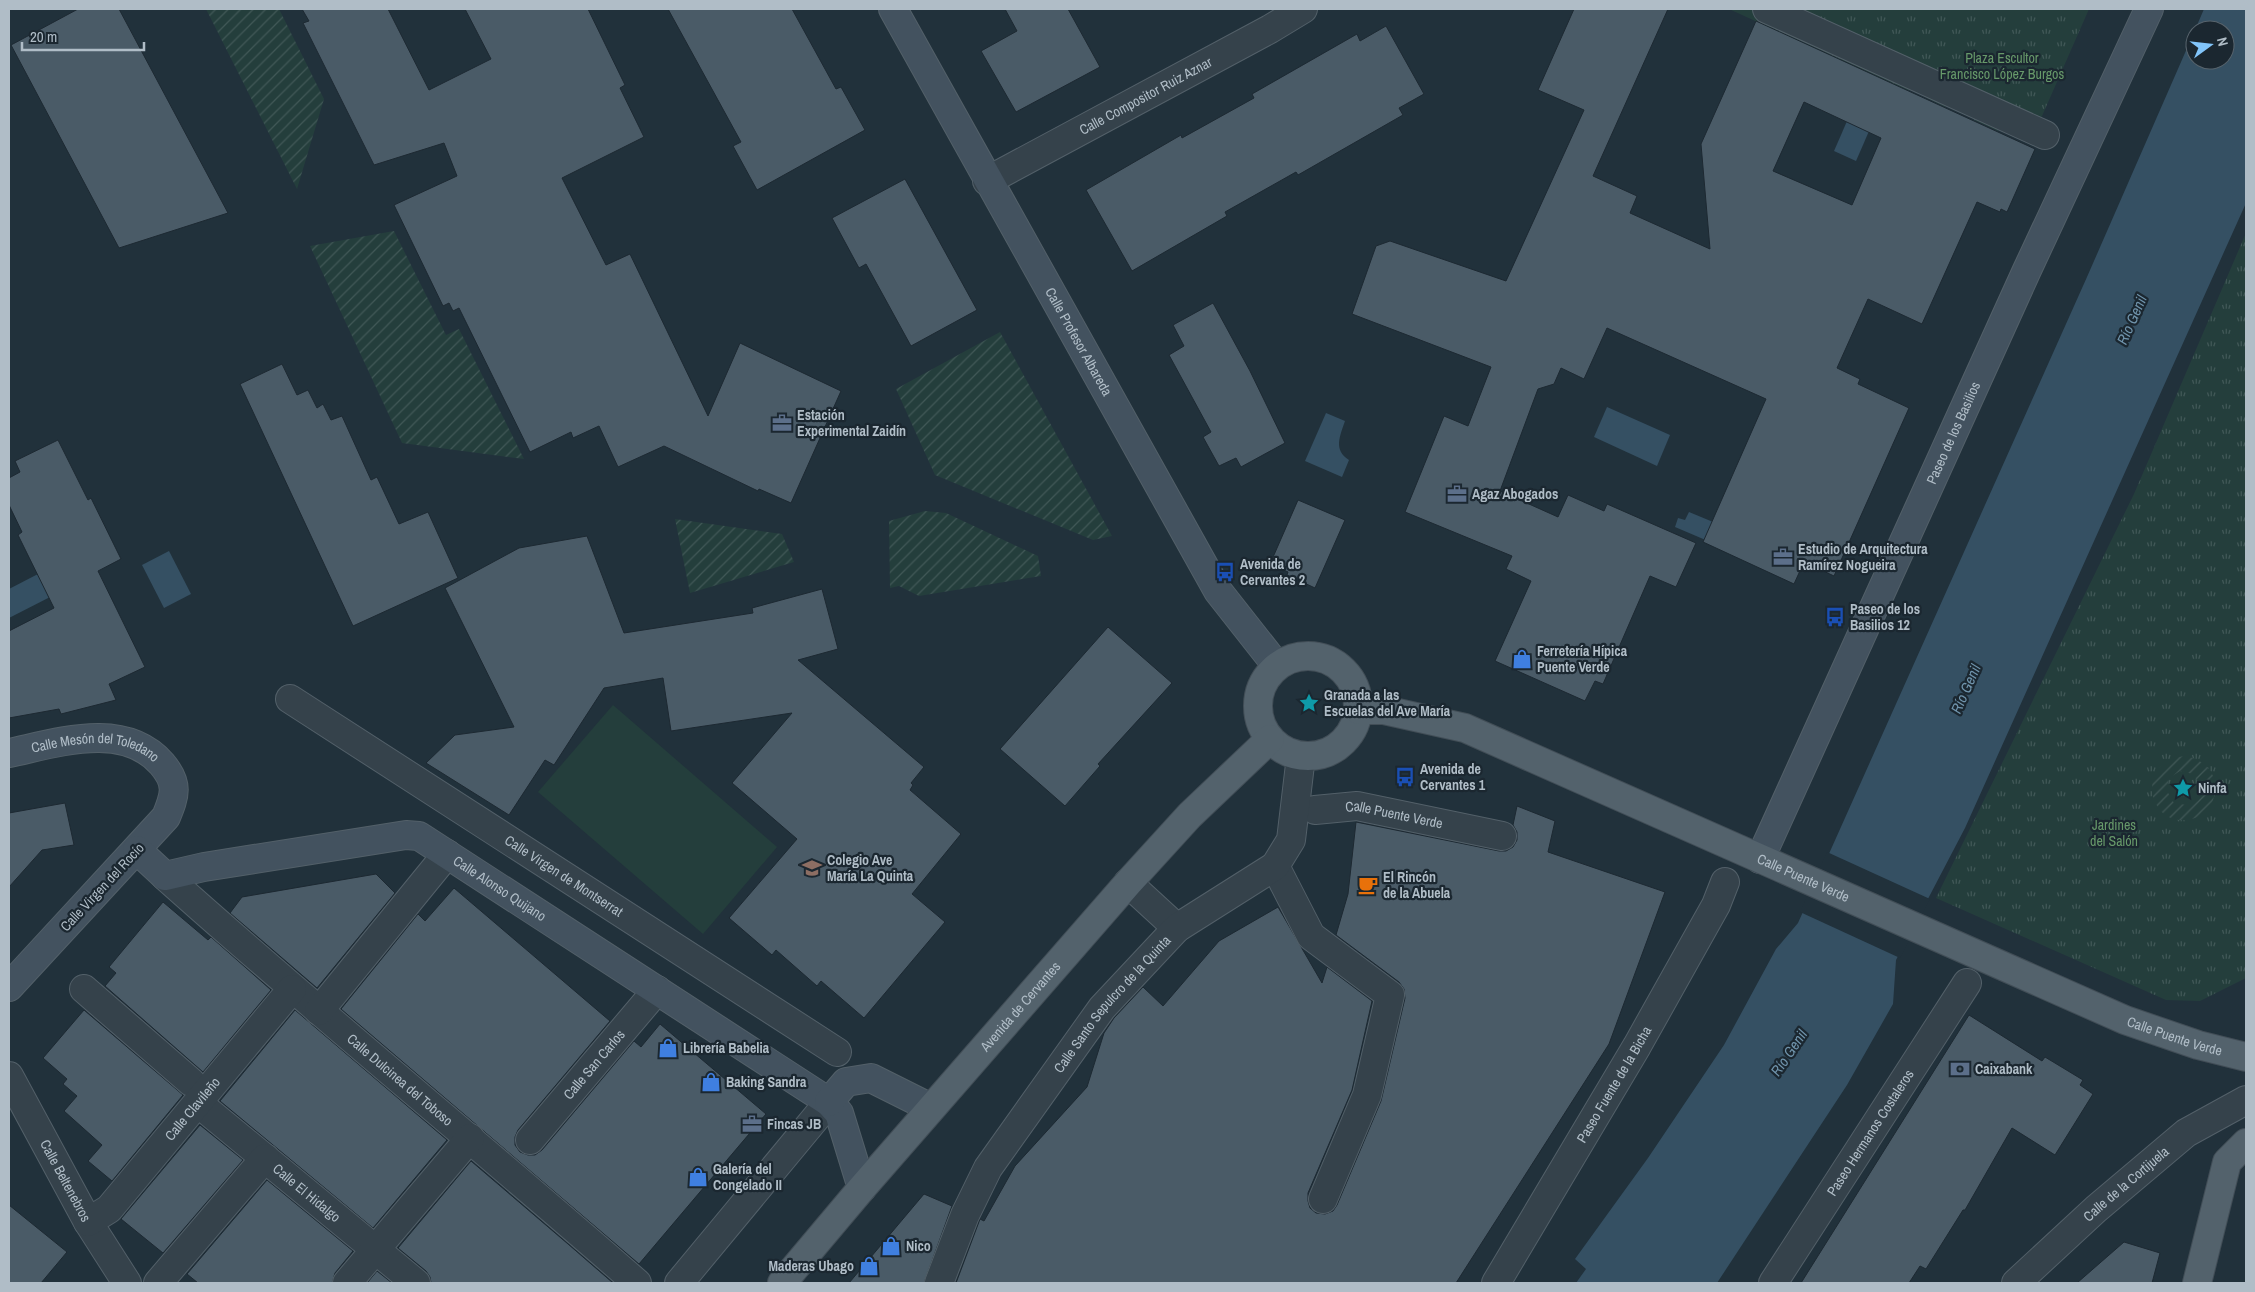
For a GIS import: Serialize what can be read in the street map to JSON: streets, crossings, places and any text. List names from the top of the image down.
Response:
{
  "streets": {
    "main road": [
      "Calle Profesor Albareda",
      "Paseo de los Basilios",
      "Calle Mesón del Toledano",
      "Calle Puente Verde",
      "Calle Virgen del Rocío",
      "Calle Alonso Quijano",
      "Avenida de Cervantes"
    ],
    "street": [
      "Calle Compositor Ruiz Aznar",
      "Calle Virgen de Montserrat",
      "Calle Santo Sepulcro de la Quinta",
      "Calle San Carlos",
      "Calle Dulcinea del Toboso",
      "Paseo Fuente de la Bicha",
      "Calle Clavileño",
      "Paseo Hermanos Costaleros",
      "Calle Beltenebros",
      "Calle de la Cortijuela",
      "Calle El Hidalgo"
    ]
  },
  "crossings": [
    ["Calle Compositor Ruiz Aznar", "Calle Profesor Albareda"],
    ["Calle Profesor Albareda", "Calle Puente Verde"],
    ["Calle Profesor Albareda", "Calle Santo Sepulcro de la Quinta"],
    ["Calle Profesor Albareda", "Avenida de Cervantes"],
    ["Paseo de los Basilios", "Calle Puente Verde"],
    ["Calle Mesón del Toledano", "Calle Virgen del Rocío"],
    ["Calle Puente Verde", "Calle Santo Sepulcro de la Quinta"],
    ["Calle Puente Verde", "Avenida de Cervantes"],
    ["Calle Alonso Quijano", "Avenida de Cervantes"],
    ["Calle Alonso Quijano", "Calle San Carlos"],
    ["Calle Alonso Quijano", "Calle Dulcinea del Toboso"],
    ["Calle Santo Sepulcro de la Quinta", "Avenida de Cervantes"],
    ["Calle Dulcinea del Toboso", "Calle Clavileño"],
    ["Calle Clavileño", "Calle Beltenebros"],
    ["Calle Clavileño", "Calle El Hidalgo"]
  ],
  "water": ["Río Genil"],
  "parks": ["Plaza Escultor Francisco López Burgos", "Jardines del Salón"],
  "places": {
    "office": [
      "Estación Experimental Zaidín",
      "Agaz Abogados",
      "Estudio de Arquitectura Ramírez Nogueira",
      "Fincas JB"
    ],
    "bus stop": ["Avenida de Cervantes 2", "Paseo de los Basilios 12", "Avenida de Cervantes 1"],
    "shop": [
      "Ferretería Hípica Puente Verde",
      "Librería Babelia",
      "Baking Sandra",
      "Galería del Congelado II",
      "Nico",
      "Maderas Ubago"
    ],
    "place": ["Granada a las Escuelas del Ave María", "Ninfa"],
    "school or university": ["Colegio Ave María La Quinta"],
    "cafe": ["El Rincón de la Abuela"],
    "bank": ["Caixabank"]
  },
  "scale_bar": "20 m",
  "north": "right"
}
